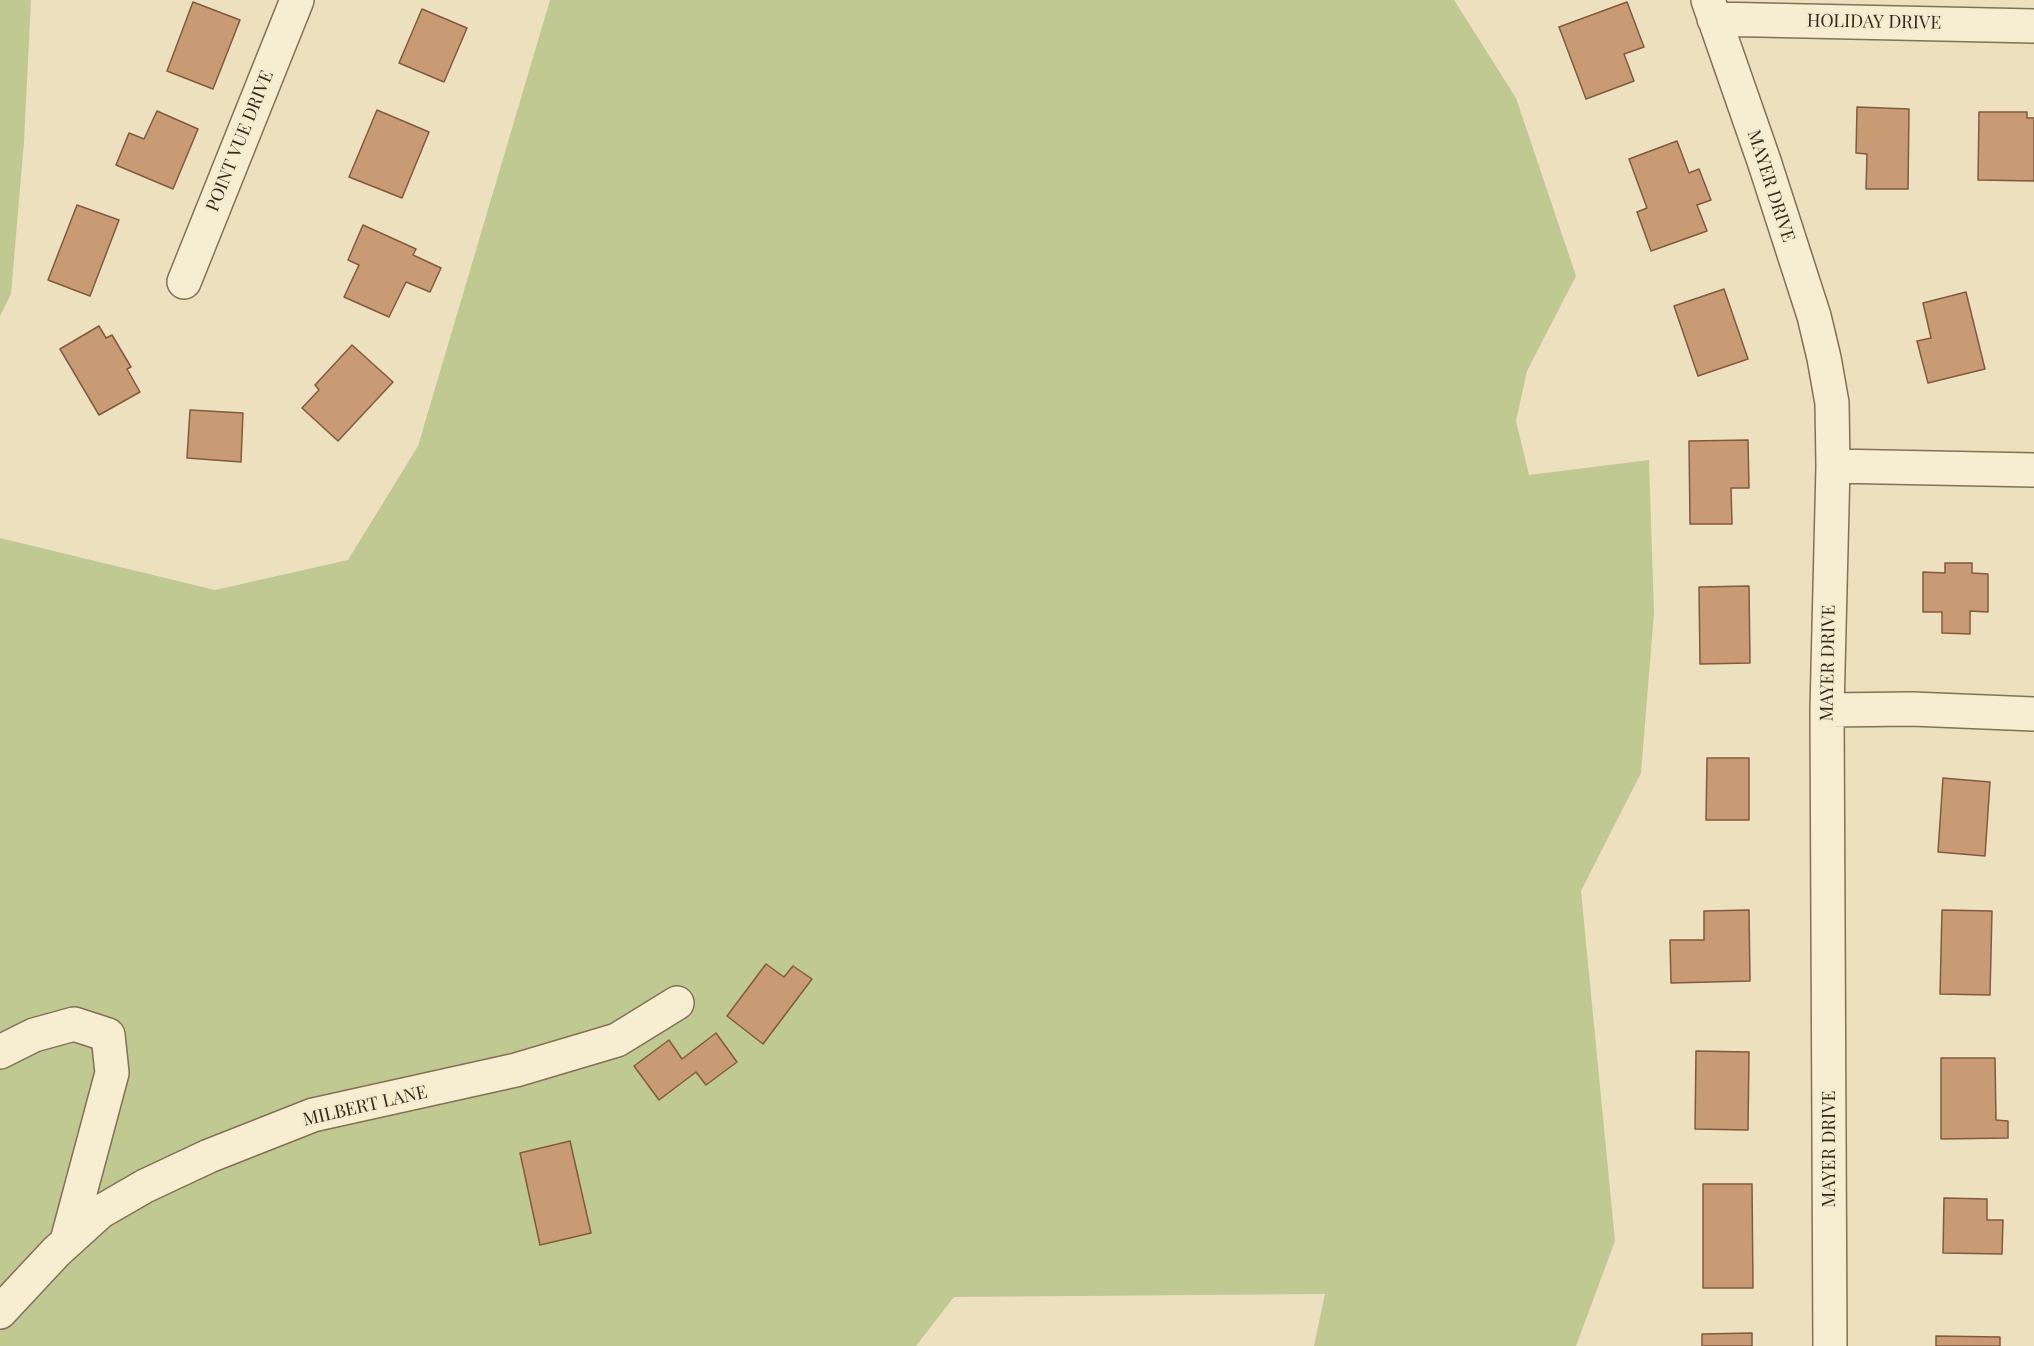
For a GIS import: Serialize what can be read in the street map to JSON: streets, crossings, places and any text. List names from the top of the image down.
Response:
{
  "streets": {
    "street": [
      "HOLIDAY DRIVE",
      "POINT VUE DRIVE",
      "MAYER DRIVE",
      "MILBERT LANE"
    ]
  },
  "crossings": [
    ["HOLIDAY DRIVE", "MAYER DRIVE"]
  ]
}
